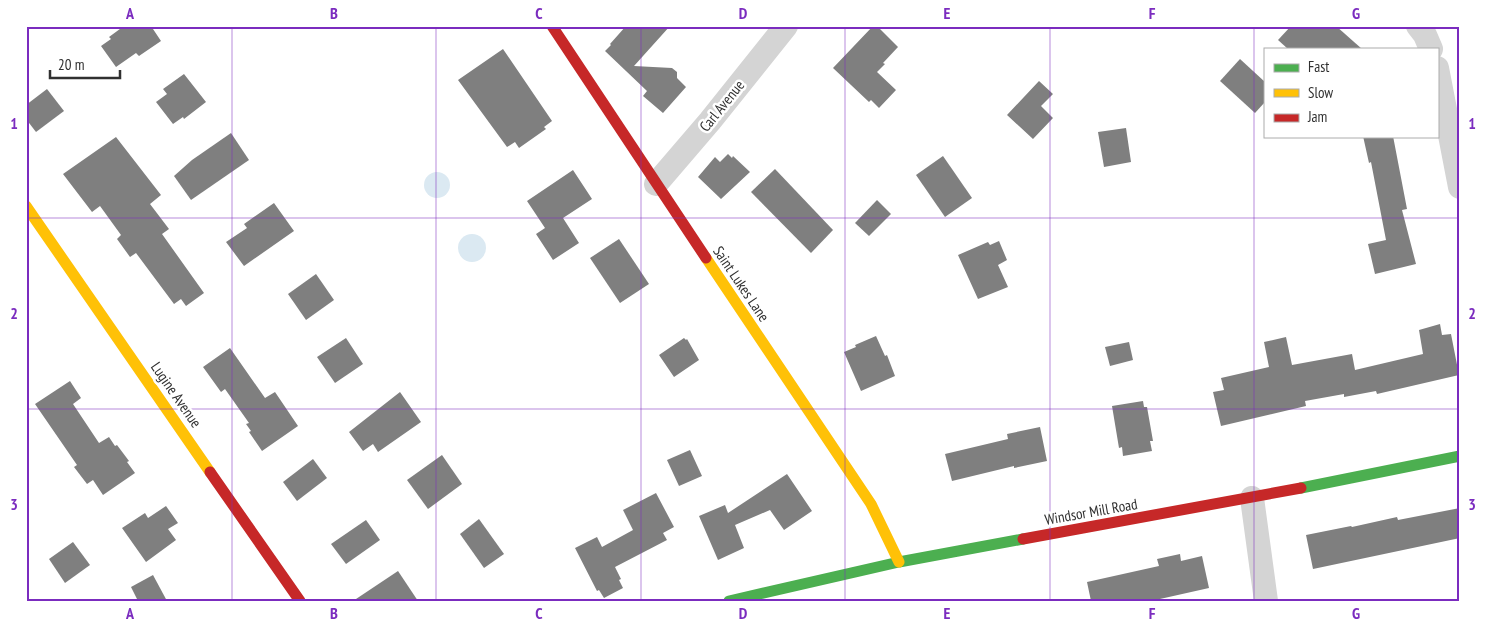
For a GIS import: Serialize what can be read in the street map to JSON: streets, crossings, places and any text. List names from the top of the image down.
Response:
{
  "streets": {
    "street": [
      "Carl Avenue",
      "Saint Lukes Lane",
      "Lugine Avenue",
      "Windsor Mill Road"
    ]
  },
  "crossings": [
    ["Carl Avenue", "Saint Lukes Lane"],
    ["Saint Lukes Lane", "Windsor Mill Road"]
  ],
  "legend": ["Fast", "Slow", "Jam"],
  "scale_bar": "20 m",
  "grid": {
    "columns": [
      "A",
      "B",
      "C",
      "D",
      "E",
      "F",
      "G"
    ],
    "rows": ["1", "2", "3"]
  }
}
